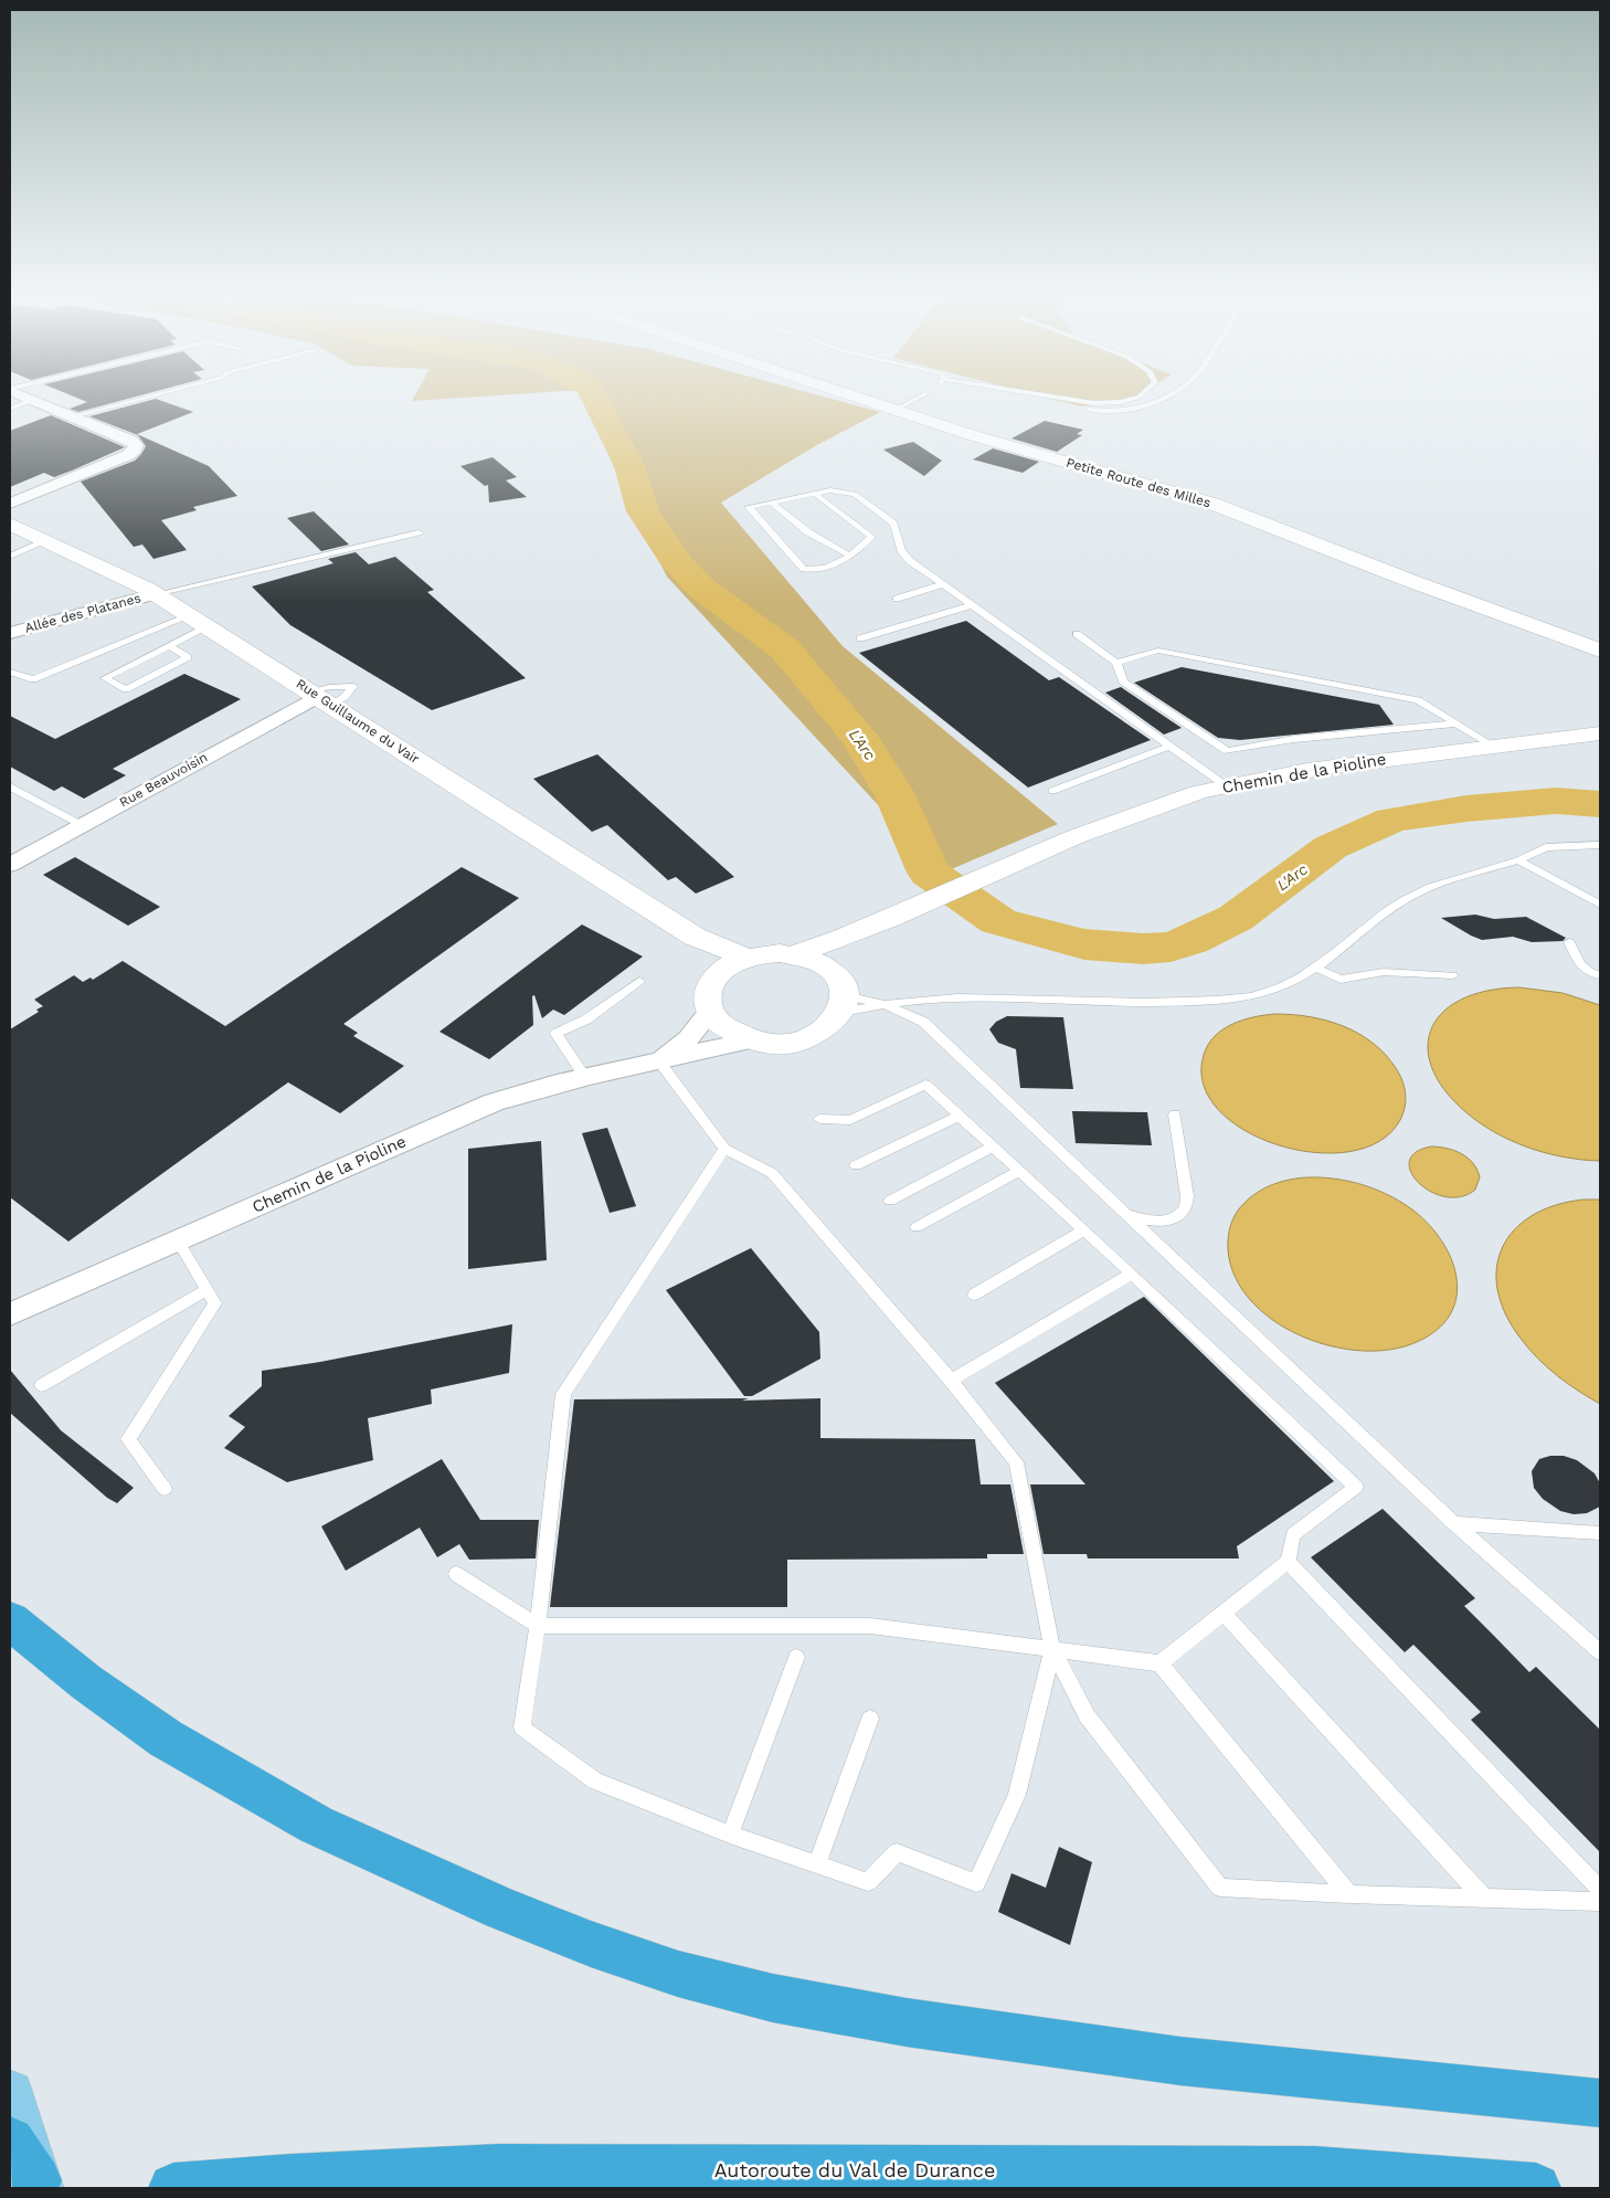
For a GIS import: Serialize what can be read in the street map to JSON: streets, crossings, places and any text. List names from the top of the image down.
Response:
{
  "streets": {
    "highway": ["Autoroute du Val de Durance"],
    "main road": ["Petite Route des Milles", "Rue Guillaume du Vair", "Chemin de la Pioline"],
    "street": ["Allée des Platanes", "Rue Beauvoisin"]
  },
  "crossings": [
    ["Allée des Platanes", "Rue Guillaume du Vair"],
    ["Rue Guillaume du Vair", "Chemin de la Pioline"],
    ["Rue Guillaume du Vair", "Rue Beauvoisin"]
  ],
  "water": ["L'Arc"]
}
